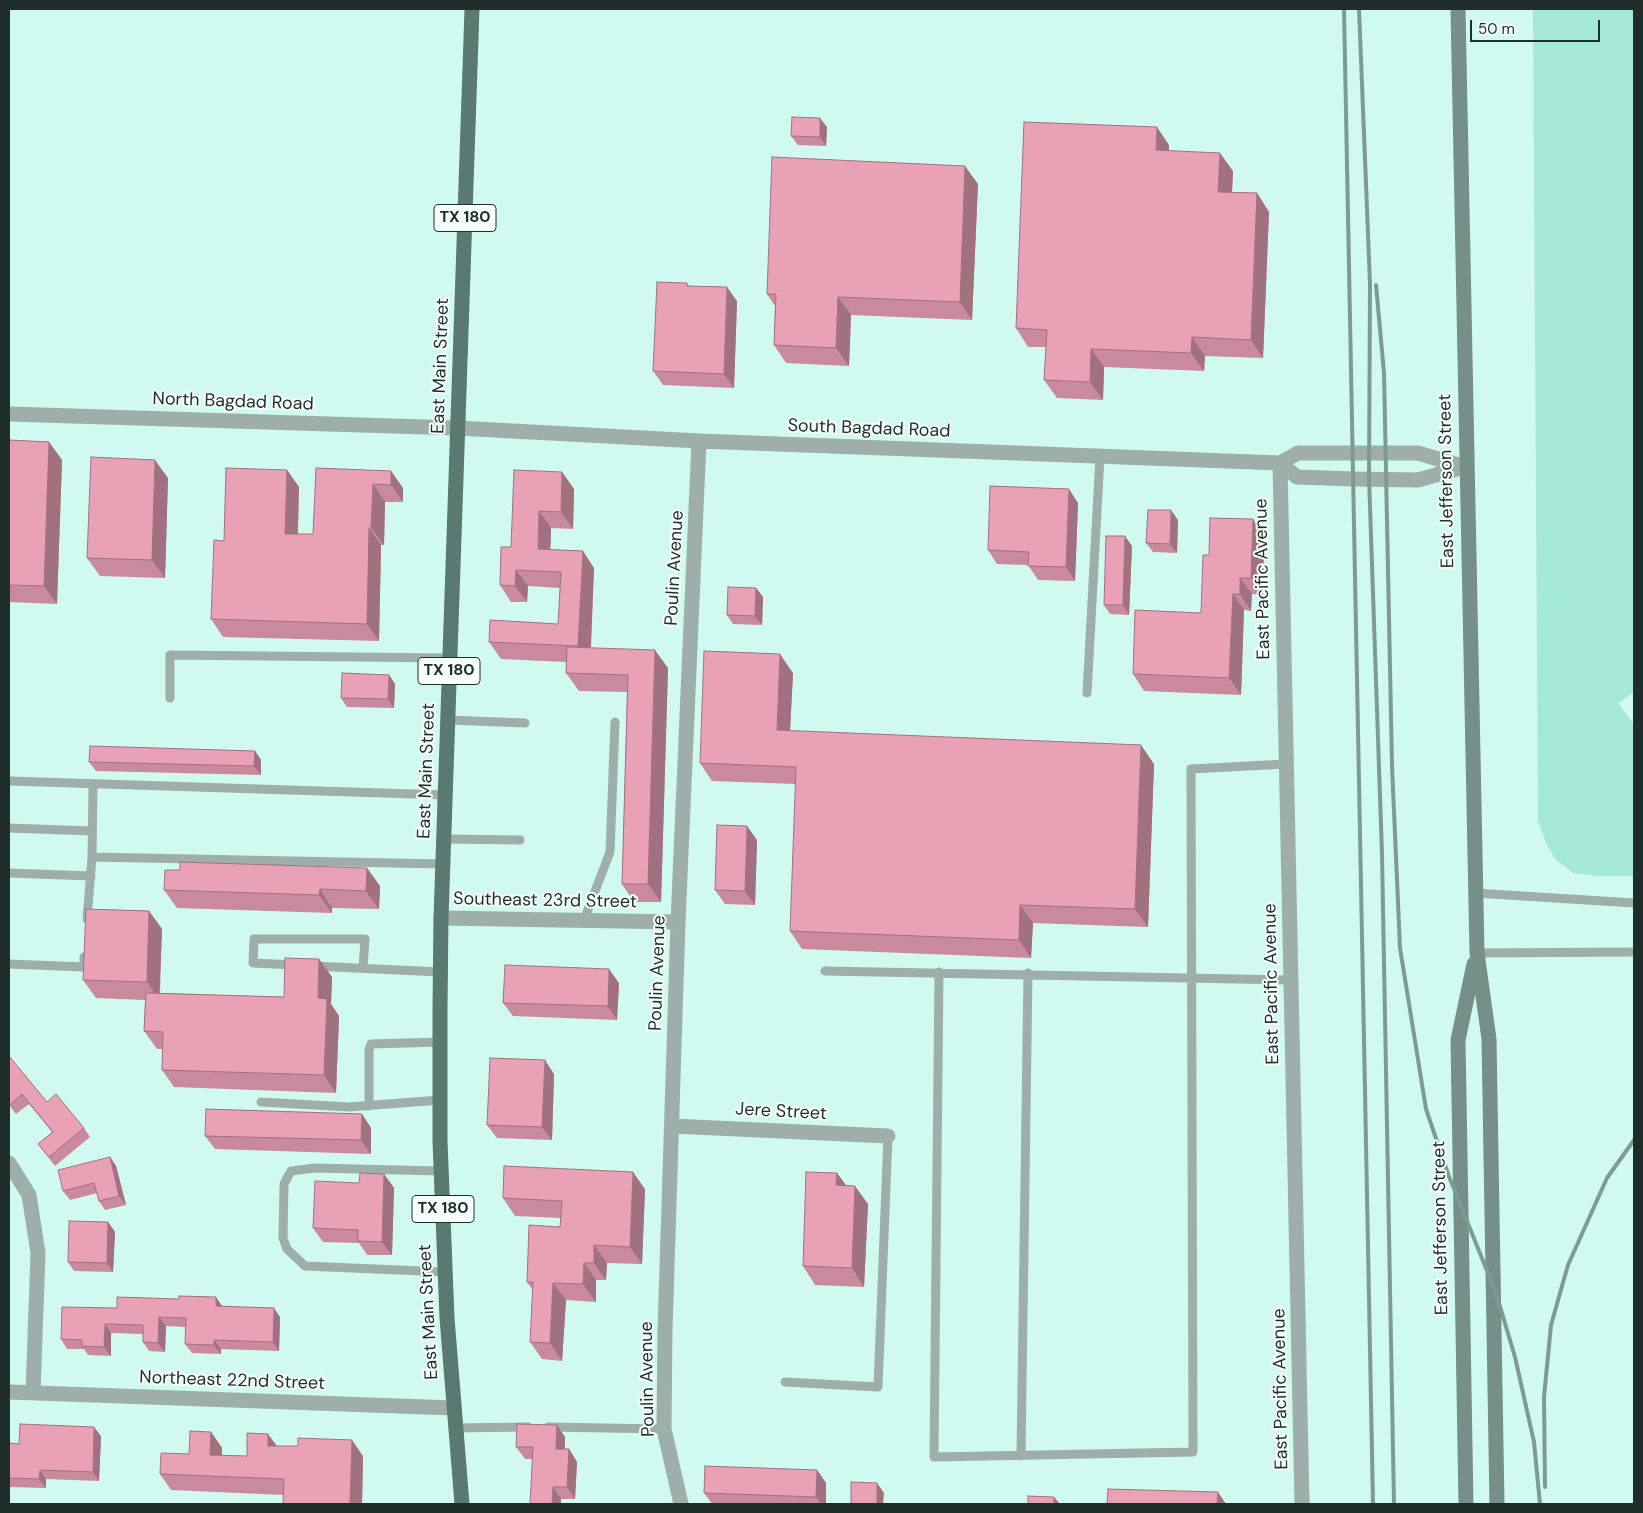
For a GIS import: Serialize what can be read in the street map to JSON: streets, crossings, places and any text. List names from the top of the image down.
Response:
{
  "streets": {
    "main road": ["TX 180", "East Main Street", "East Jefferson Street"],
    "street": [
      "North Bagdad Road",
      "South Bagdad Road",
      "Poulin Avenue",
      "East Pacific Avenue",
      "Southeast 23rd Street",
      "Jere Street",
      "Northeast 22nd Street"
    ]
  },
  "crossings": [
    ["East Main Street", "North Bagdad Road"],
    ["East Main Street", "South Bagdad Road"],
    ["East Main Street", "Southeast 23rd Street"],
    ["East Main Street", "Northeast 22nd Street"],
    ["North Bagdad Road", "South Bagdad Road"],
    ["South Bagdad Road", "East Jefferson Street"],
    ["South Bagdad Road", "Poulin Avenue"],
    ["South Bagdad Road", "East Pacific Avenue"],
    ["Poulin Avenue", "Southeast 23rd Street"],
    ["Poulin Avenue", "Jere Street"]
  ],
  "scale_bar": "50 m"
}
